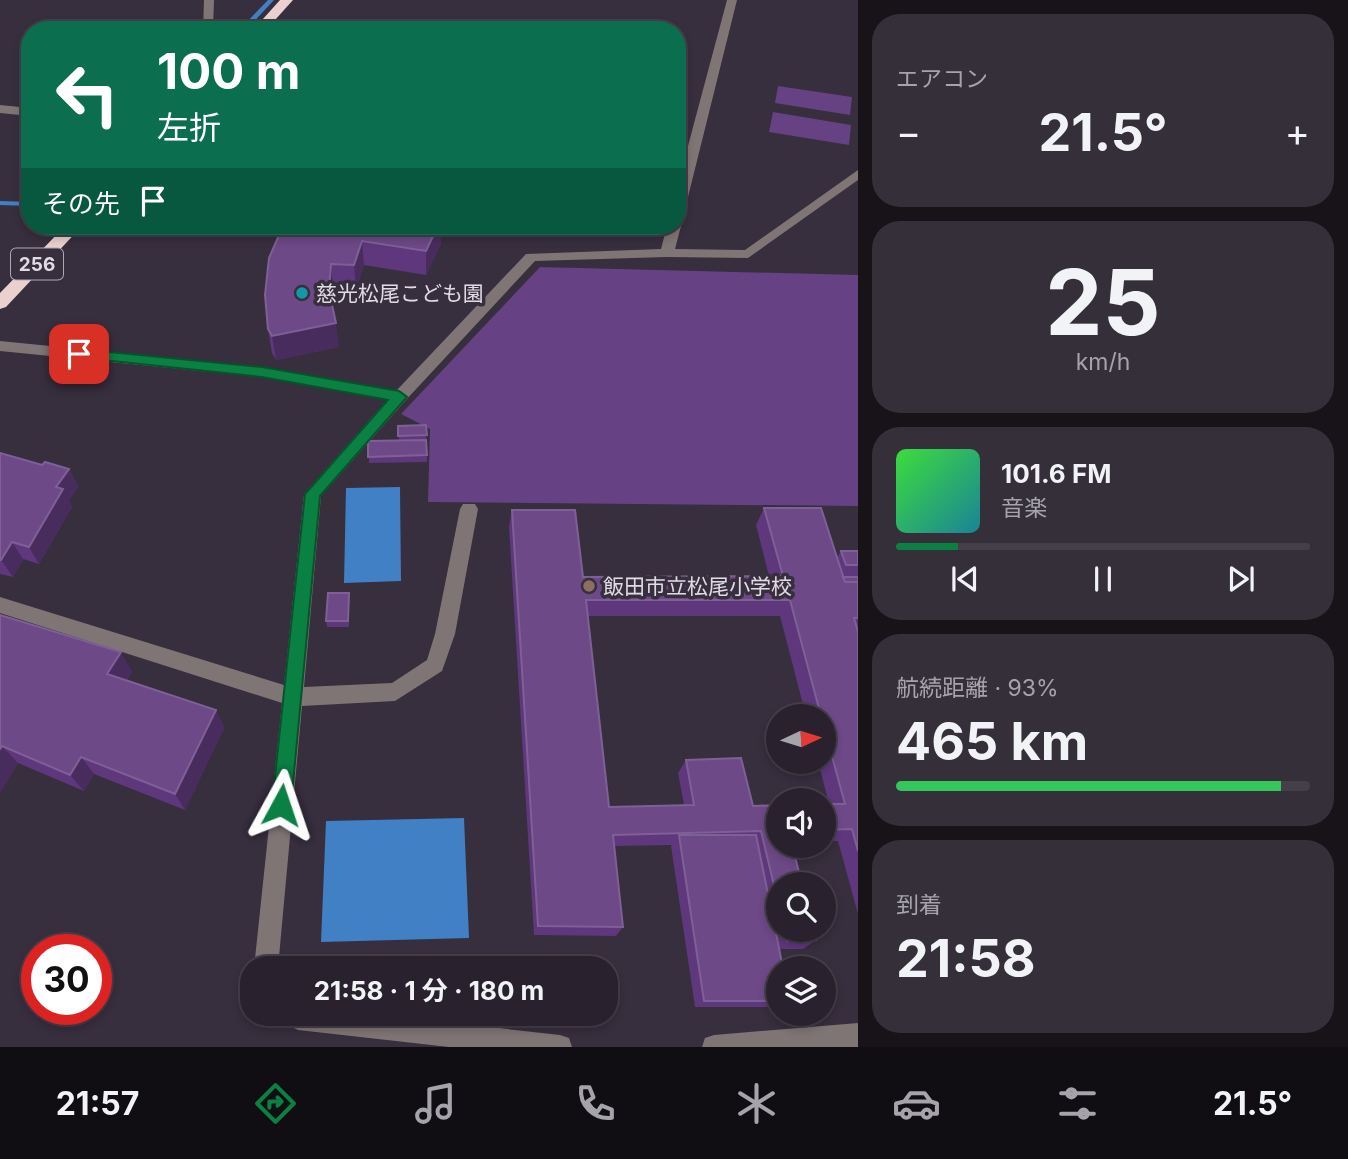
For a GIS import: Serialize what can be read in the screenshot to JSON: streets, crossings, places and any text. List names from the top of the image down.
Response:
{
  "streets": {
    "highway": ["256"]
  },
  "places": ["慈光松尾こども園", "飯田市立松尾小学校"],
  "north": "right",
  "page": {
    "tile": [
      "エアコン",
      ["25", "km/h"],
      ["航続距離 · 93%", "465 km"],
      ["到着", "21:58"]
    ],
    "turn": ["100 m", "左折"],
    "heat": ["−", "21.5°", "+"],
    "then": "その先",
    "song": ["101.6 FM", "音楽"],
    "limit": "30",
    "trip": "21:58 · 1 分 · 180 m",
    "tabs": ["21:57", "21.5°"]
  }
}
